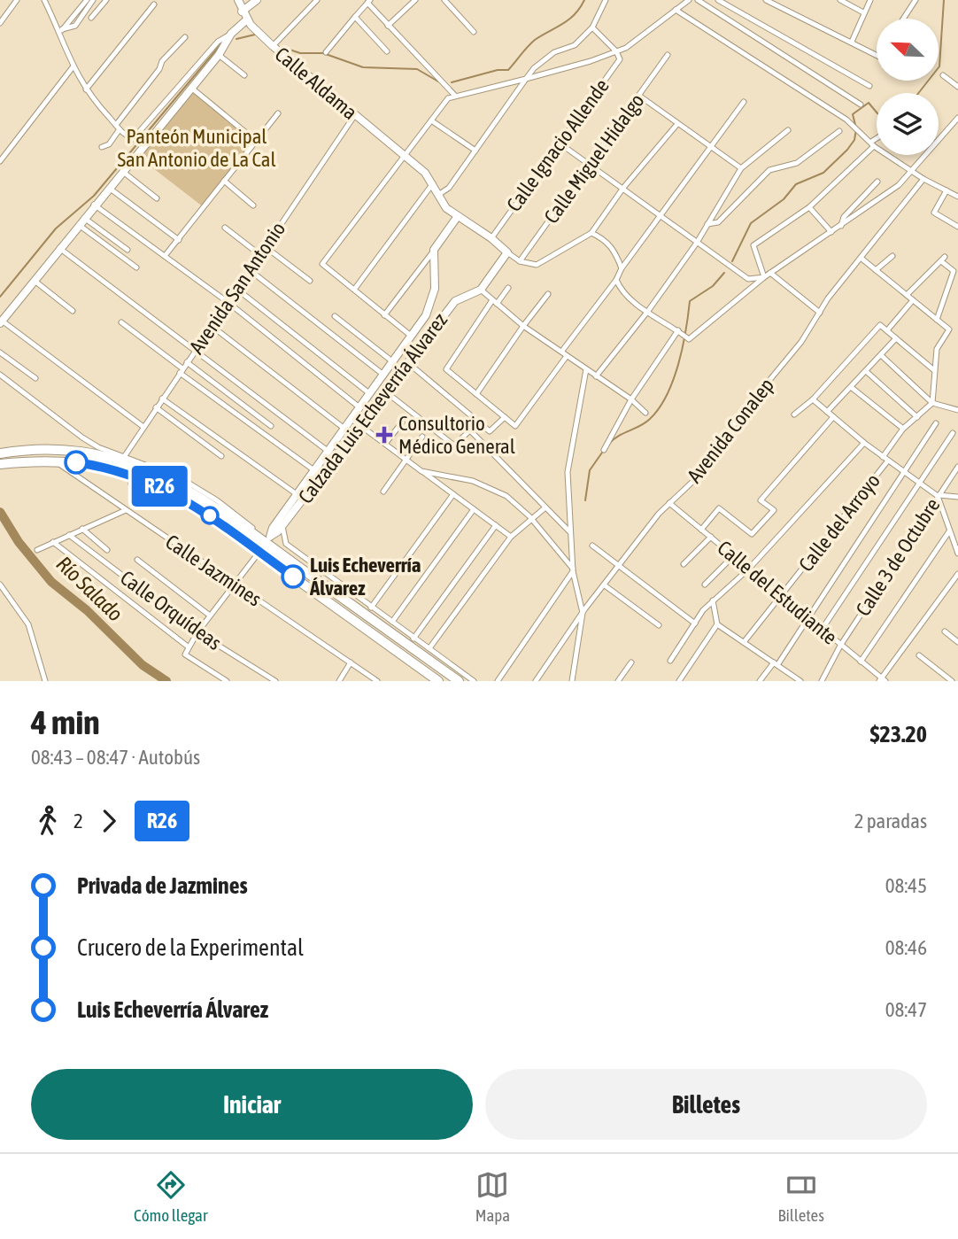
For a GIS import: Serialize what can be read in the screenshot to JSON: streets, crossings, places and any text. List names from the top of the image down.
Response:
{
  "streets": {
    "street": [
      "Calle Aldama",
      "Calle Ignacio Allende",
      "Calle Miguel Hidalgo",
      "Avenida San Antonio",
      "Calzada Luis Echeverría Álvarez",
      "Avenida Conalep",
      "Calle del Arroyo",
      "Calle 3 de Octubre",
      "Calle Jazmines",
      "Calle del Estudiante",
      "Calle Orquídeas"
    ]
  },
  "crossings": [
    ["Calle Aldama", "Avenida San Antonio"],
    ["Avenida Conalep", "Calle del Estudiante"],
    ["Calle del Arroyo", "Calle del Estudiante"],
    ["Calle 3 de Octubre", "Calle del Estudiante"]
  ],
  "water": ["Río Salado"],
  "parks": ["Panteón Municipal San Antonio de La Cal"],
  "places": {
    "health": ["Consultorio Médico General"],
    "other": ["Luis Echeverría Álvarez"]
  },
  "lines": ["bus line R26"],
  "north": "top left",
  "page": {
    "on_map": "R26",
    "heading": ["4 min", "08:43 – 08:47 · Autobús", "$23.20"],
    "legs": ["2", "R26", "2 paradas"],
    "list": [
      {
        "name": "Privada de Jazmines",
        "value": "08:45"
      },
      {
        "name": "Crucero de la Experimental",
        "value": "08:46"
      },
      {
        "name": "Luis Echeverría Álvarez",
        "value": "08:47"
      }
    ],
    "buttons": ["Iniciar", "Billetes"],
    "tabs": ["Cómo llegar", "Mapa", "Billetes"]
  }
}
